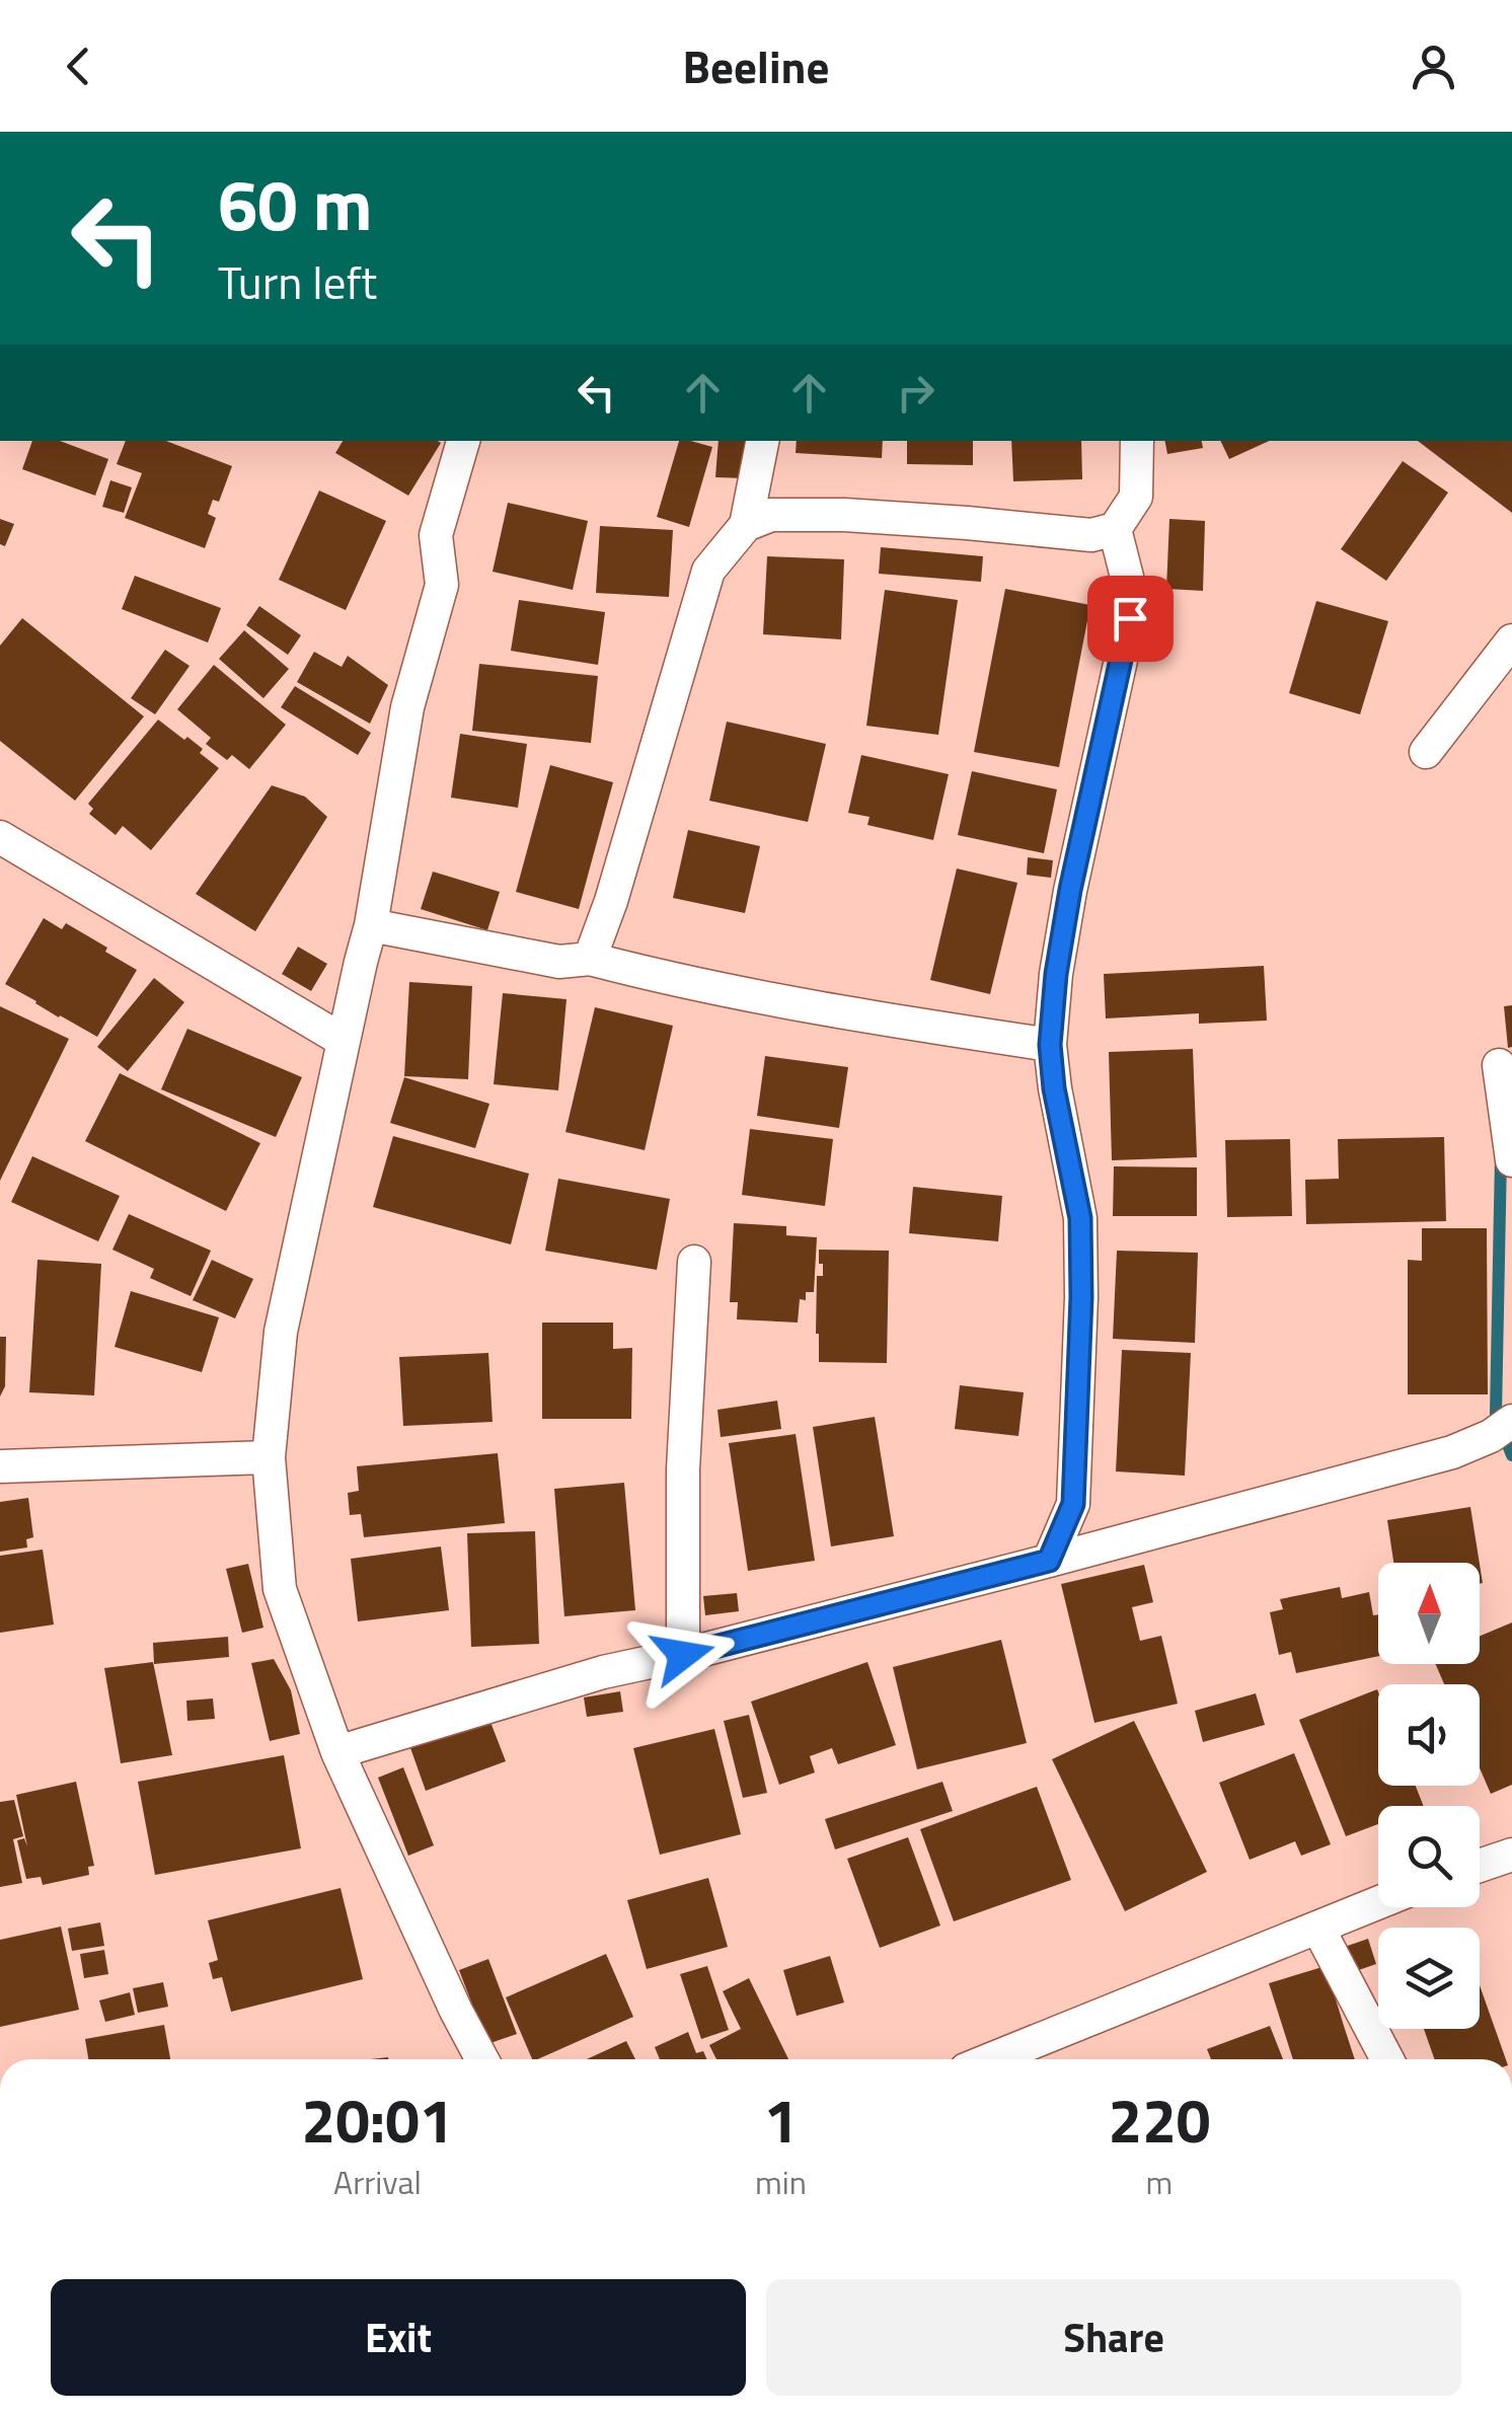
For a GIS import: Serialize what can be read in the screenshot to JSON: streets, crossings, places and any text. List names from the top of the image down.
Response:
{
  "north": "top",
  "page": {
    "header": "Beeline",
    "turn": ["60 m", "Turn left"],
    "eta": [
      "20:01",
      "Arrival",
      "1",
      "min",
      "220",
      "m"
    ],
    "buttons": ["Exit", "Share"]
  }
}
